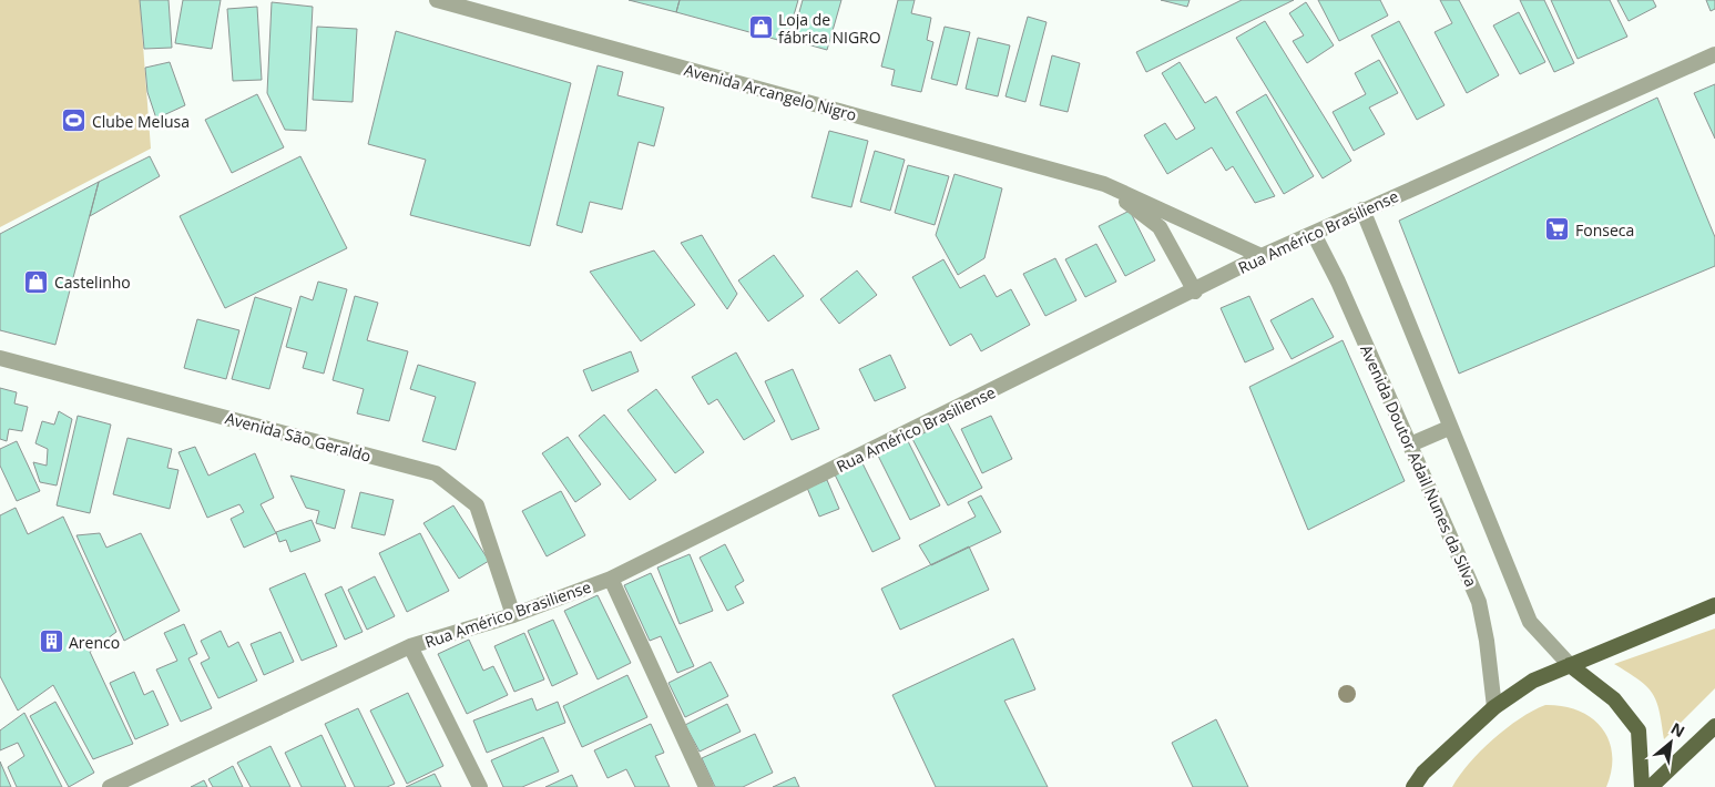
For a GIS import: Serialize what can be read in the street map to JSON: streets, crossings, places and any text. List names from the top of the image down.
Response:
{
  "streets": {
    "street": [
      "Avenida Arcangelo Nigro",
      "Rua Américo Brasiliense",
      "Avenida São Geraldo",
      "Avenida Doutor Adail Nunes da Silva"
    ]
  },
  "crossings": [
    ["Avenida Arcangelo Nigro", "Rua Américo Brasiliense"],
    ["Rua Américo Brasiliense", "Avenida São Geraldo"],
    ["Rua Américo Brasiliense", "Avenida Doutor Adail Nunes da Silva"]
  ],
  "places": {
    "shop": ["Loja de fábrica NIGRO", "Castelinho"],
    "sports": ["Clube Melusa"],
    "supermarket": ["Fonseca"],
    "building": ["Arenco"]
  },
  "north": "top right"
}
